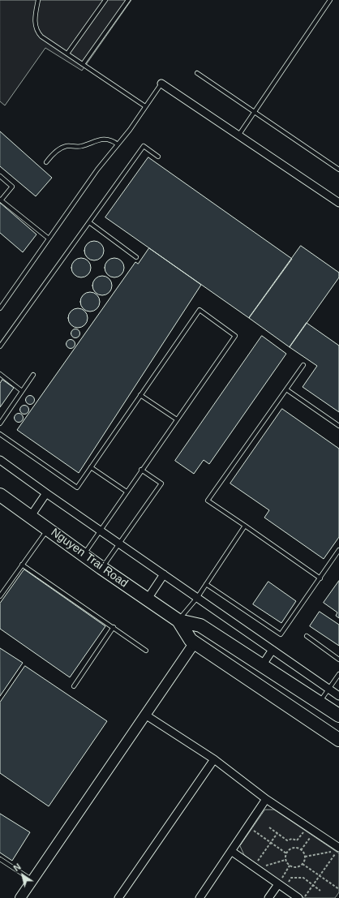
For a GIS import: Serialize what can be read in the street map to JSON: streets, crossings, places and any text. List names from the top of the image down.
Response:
{
  "streets": {
    "highway": ["Nguyen Trai Road"]
  },
  "north": "top left"
}
